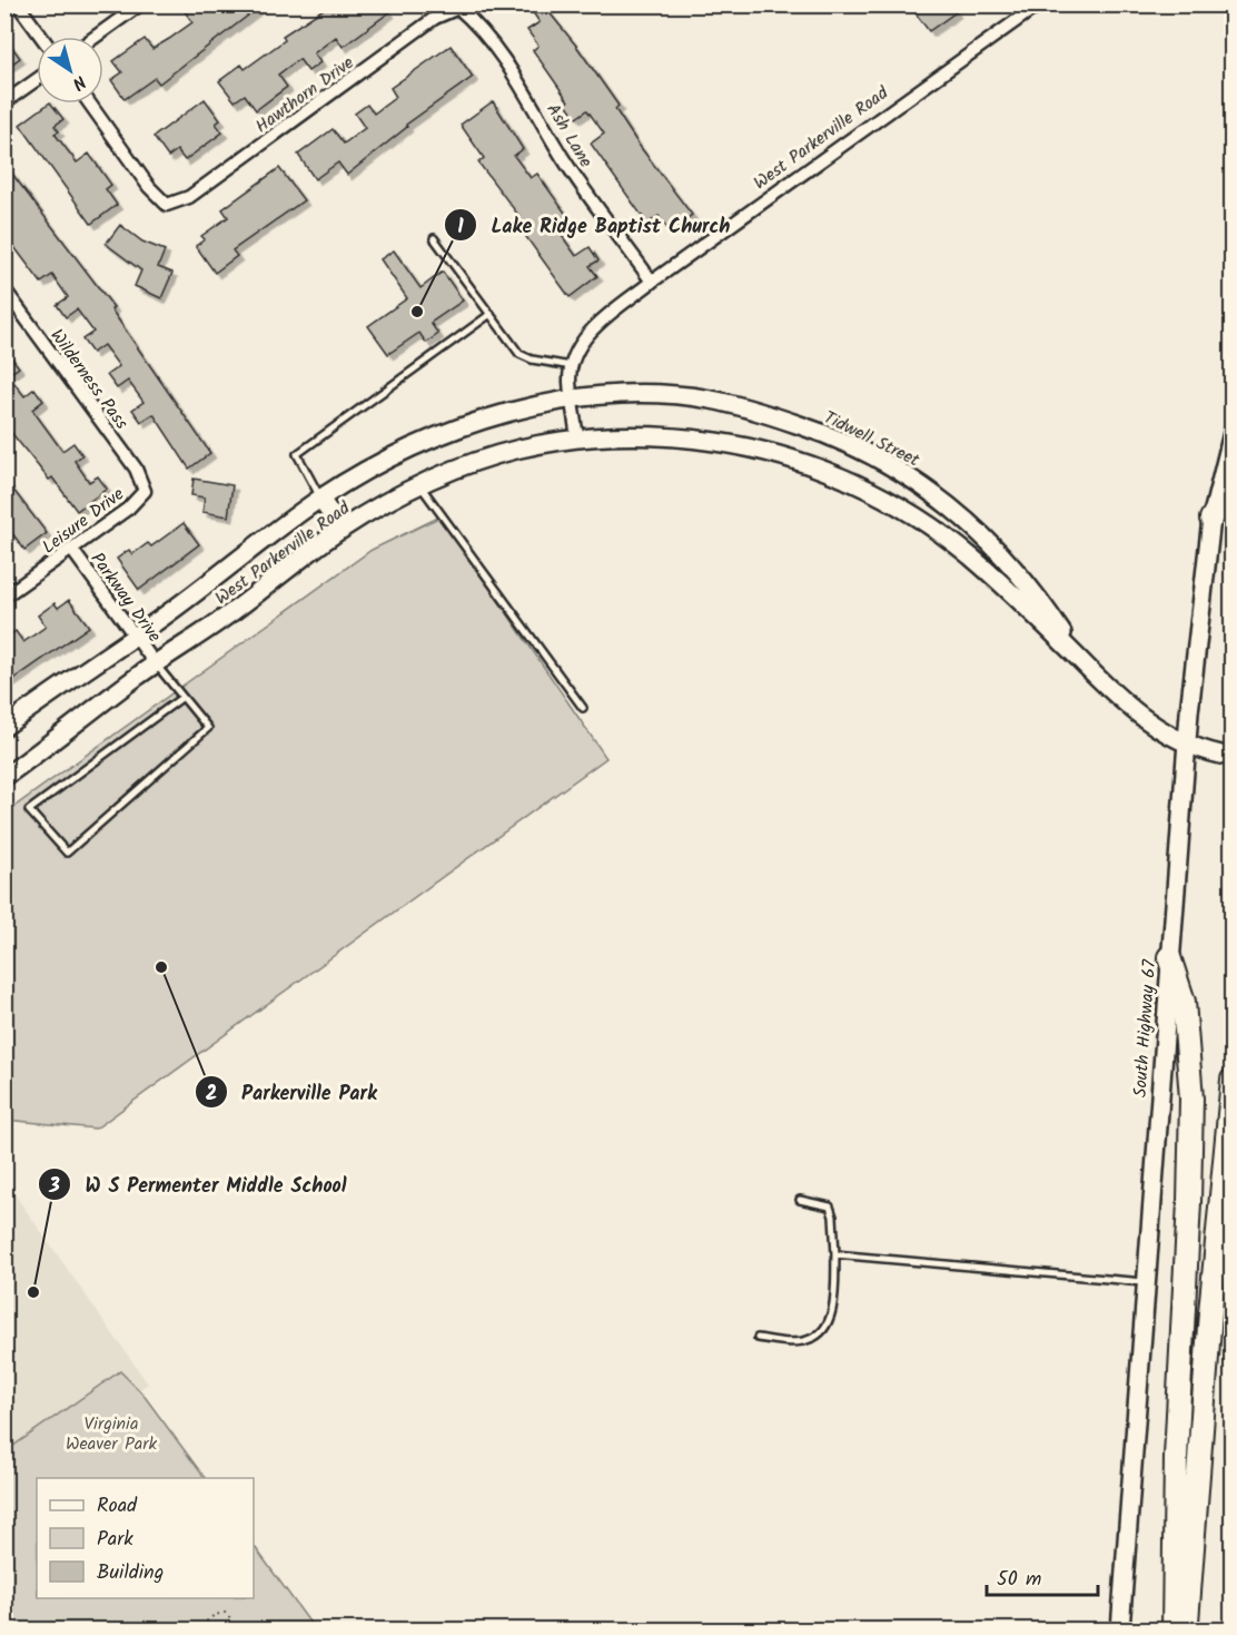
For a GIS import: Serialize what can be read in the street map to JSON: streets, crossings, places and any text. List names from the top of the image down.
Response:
{
  "streets": {
    "main road": ["West Parkerville Road", "Tidwell Street", "South Highway 67"],
    "street": [
      "Hawthorn Drive",
      "Ash Lane",
      "Wilderness Pass",
      "Leisure Drive",
      "Parkway Drive"
    ]
  },
  "crossings": [
    ["Hawthorn Drive", "Ash Lane"],
    ["Ash Lane", "West Parkerville Road"],
    ["West Parkerville Road", "Tidwell Street"],
    ["West Parkerville Road", "Parkway Drive"],
    ["Wilderness Pass", "Leisure Drive"],
    ["Tidwell Street", "South Highway 67"],
    ["Leisure Drive", "Parkway Drive"]
  ],
  "parks": ["Virginia Weaver Park"],
  "places": ["Lake Ridge Baptist Church", "Parkerville Park", "W S Permenter Middle School"],
  "legend": ["Road", "Park", "Building"],
  "scale_bar": "50 m",
  "north": "bottom right"
}
